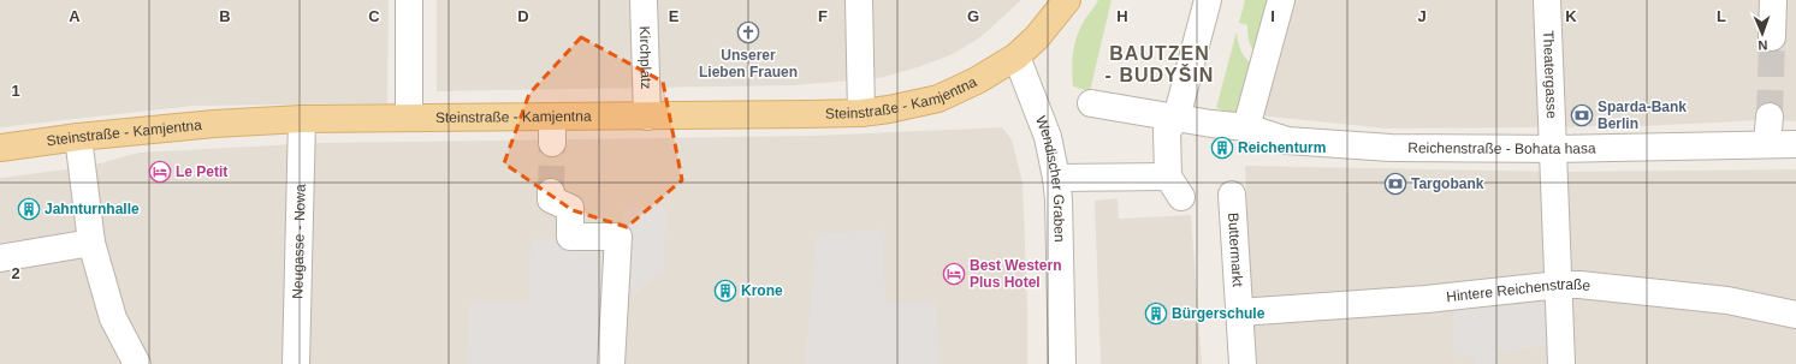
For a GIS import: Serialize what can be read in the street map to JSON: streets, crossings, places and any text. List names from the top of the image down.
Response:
{
  "streets": {
    "main road": ["Steinstraße - Kamjentna"],
    "street": [
      "Kirchplatz",
      "Theatergasse",
      "Reichenstraße - Bohata hasa",
      "Wendischer Graben",
      "Neugasse - Nowa",
      "Buttermarkt",
      "Hintere Reichenstraße"
    ]
  },
  "crossings": [
    ["Kirchplatz", "Steinstraße - Kamjentna"],
    ["Theatergasse", "Reichenstraße - Bohata hasa"],
    ["Theatergasse", "Hintere Reichenstraße"],
    ["Steinstraße - Kamjentna", "Wendischer Graben"],
    ["Steinstraße - Kamjentna", "Neugasse - Nowa"],
    ["Buttermarkt", "Hintere Reichenstraße"]
  ],
  "districts": ["BAUTZEN - BUDYŠIN"],
  "places": {
    "church": ["Unserer Lieben Frauen"],
    "bank": ["Sparda-Bank Berlin", "Targobank"],
    "building": [
      "Reichenturm",
      "Jahnturnhalle",
      "Krone",
      "Bürgerschule"
    ],
    "hotel": ["Le Petit", "Best Western Plus Hotel"]
  },
  "north": "bottom",
  "grid": {
    "columns": [
      "A",
      "B",
      "C",
      "D",
      "E",
      "F",
      "G",
      "H",
      "I",
      "J",
      "K",
      "L"
    ],
    "rows": ["1", "2"]
  }
}
